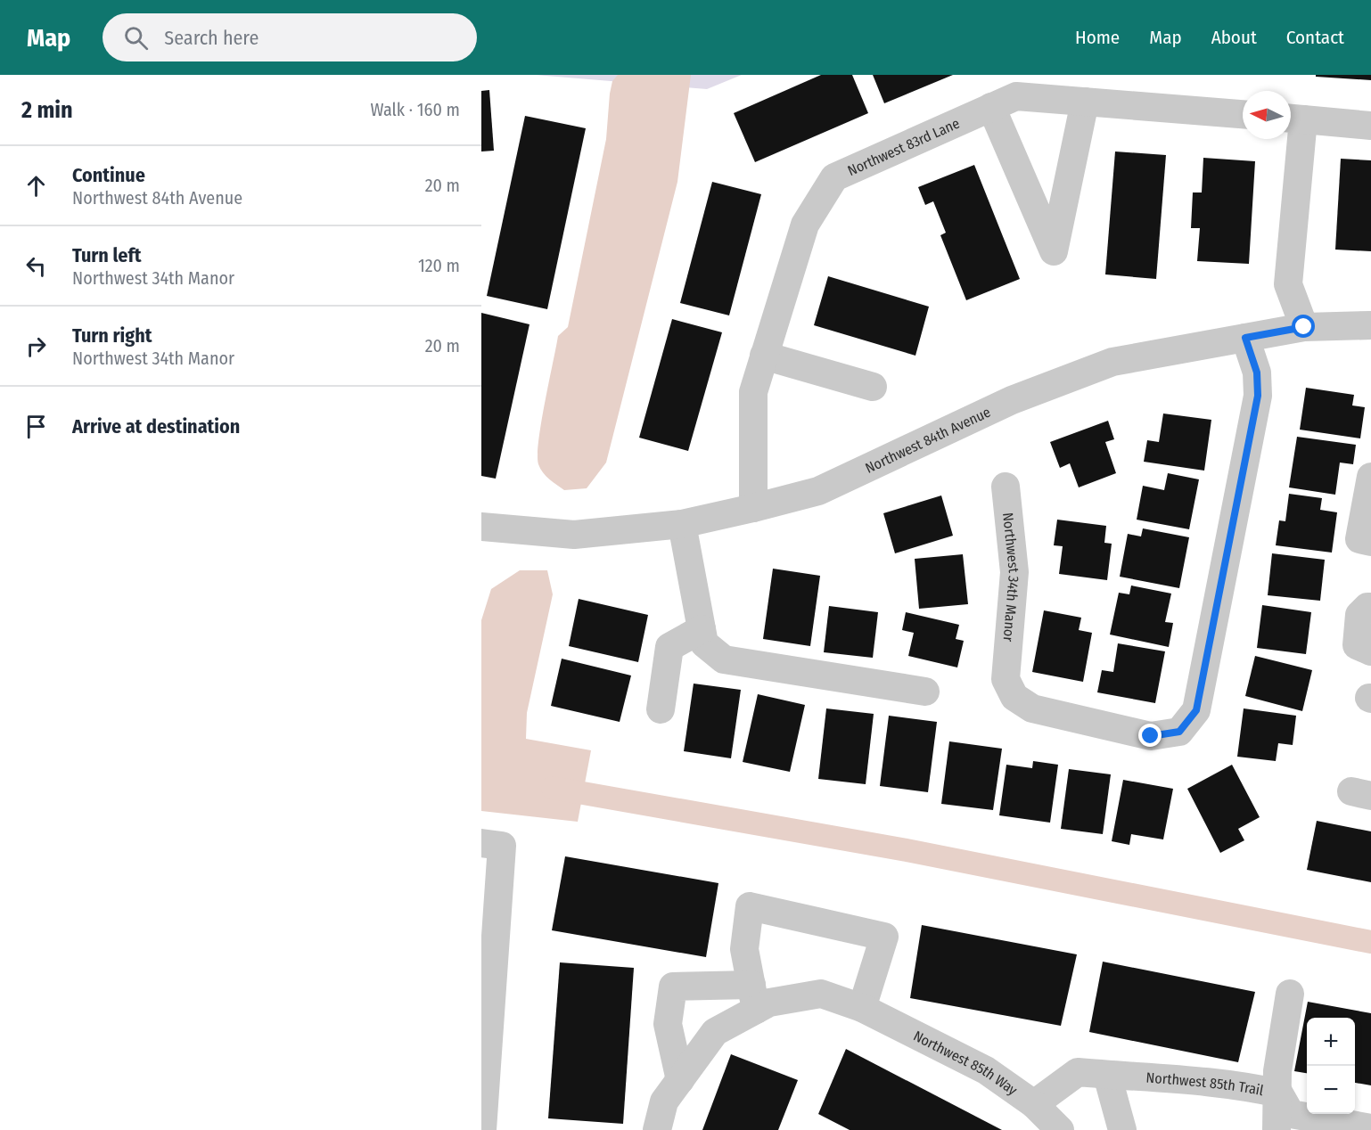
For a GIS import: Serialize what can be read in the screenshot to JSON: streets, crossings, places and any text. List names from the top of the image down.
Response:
{
  "streets": {
    "street": [
      "Northwest 83rd Lane",
      "Northwest 84th Avenue",
      "Northwest 34th Manor",
      "Northwest 85th Way",
      "Northwest 85th Trail"
    ]
  },
  "crossings": [
    ["Northwest 83rd Lane", "Northwest 84th Avenue"],
    ["Northwest 84th Avenue", "Northwest 34th Manor"],
    ["Northwest 85th Way", "Northwest 85th Trail"]
  ],
  "north": "left",
  "page": {
    "header": "Map",
    "search": "Search here",
    "nav": [
      "Home",
      "Map",
      "About",
      "Contact"
    ],
    "heading": ["2 min", "Walk · 160 m"],
    "list": [
      ["Continue", "Northwest 84th Avenue", "20 m"],
      ["Turn left", "Northwest 34th Manor", "120 m"],
      ["Turn right", "Northwest 34th Manor", "20 m"],
      "Arrive at destination"
    ],
    "map_buttons": ["+", "−"]
  }
}
